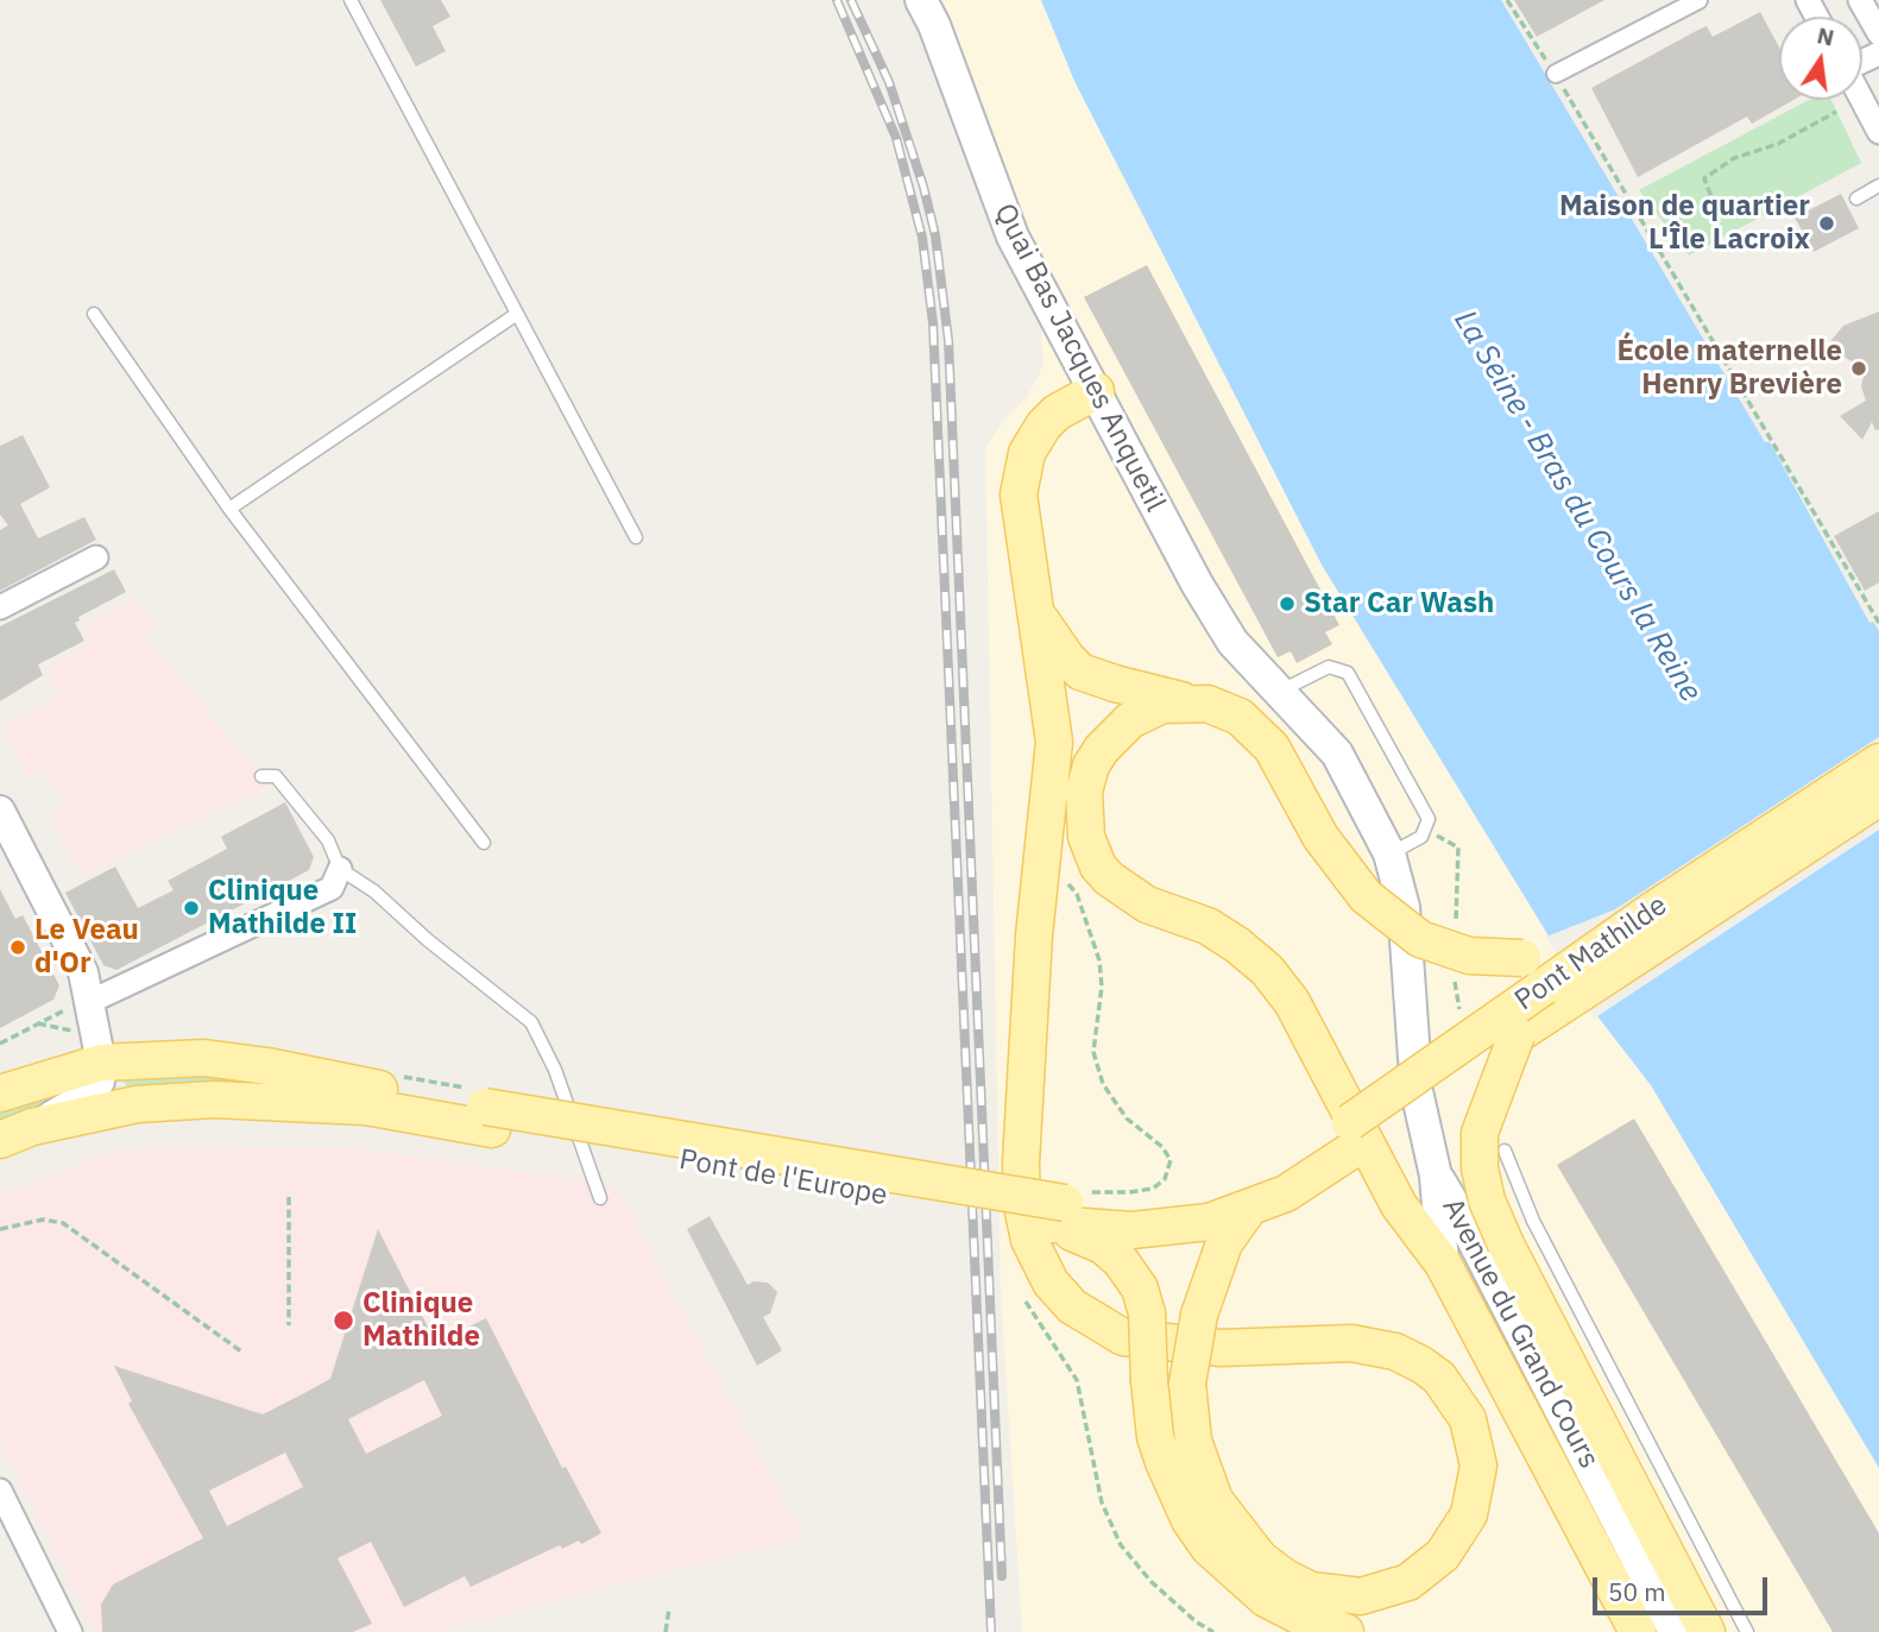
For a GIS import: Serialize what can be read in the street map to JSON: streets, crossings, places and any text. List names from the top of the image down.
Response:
{
  "streets": {
    "main road": [
      "Quai Bas Jacques Anquetil",
      "Pont Mathilde",
      "Pont de l'Europe",
      "Avenue du Grand Cours"
    ]
  },
  "crossings": [
    ["Quai Bas Jacques Anquetil", "Avenue du Grand Cours"]
  ],
  "water": ["La Seine - Bras du Cours la Reine"],
  "places": [
    "Maison de quartier L'Île Lacroix",
    "École maternelle Henry Brevière",
    "Star Car Wash",
    "Clinique Mathilde II",
    "Le Veau d'Or",
    "Clinique Mathilde"
  ],
  "scale_bar": "50 m",
  "north": "top"
}
